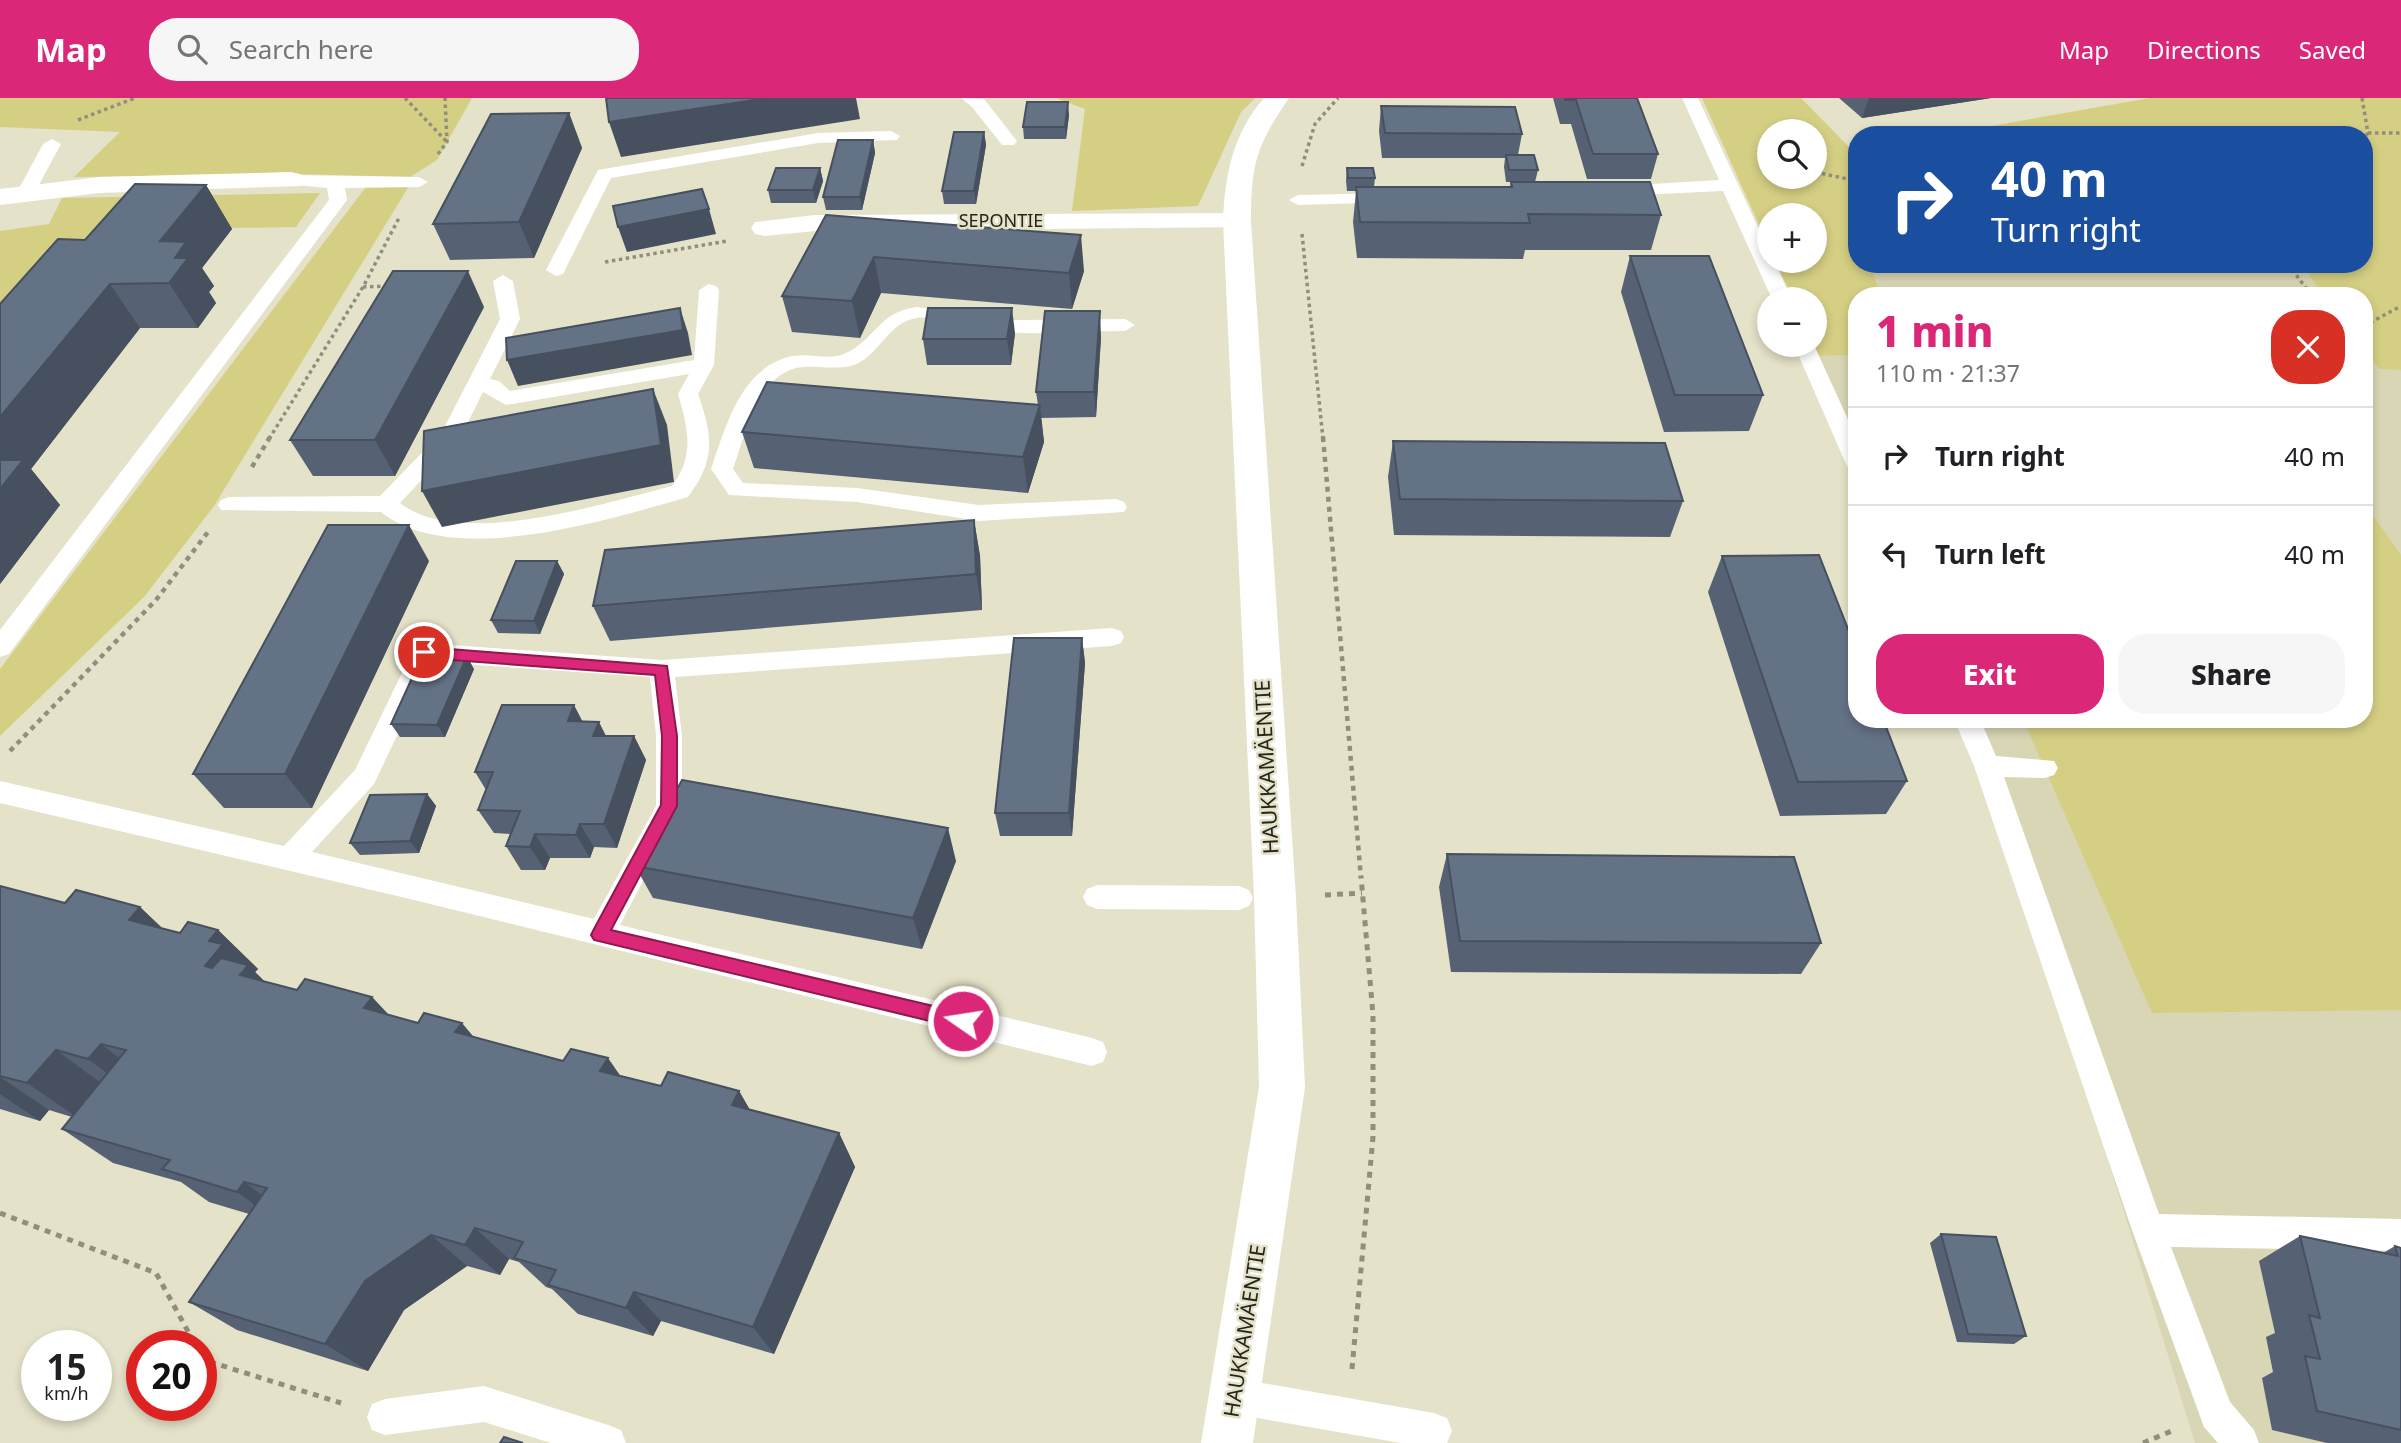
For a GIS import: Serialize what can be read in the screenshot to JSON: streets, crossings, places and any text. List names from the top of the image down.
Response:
{
  "streets": {
    "street": ["SEPONTIE", "HAUKKAMÄENTIE"]
  },
  "crossings": [
    ["SEPONTIE", "HAUKKAMÄENTIE"]
  ],
  "page": {
    "header": "Map",
    "search": "Search here",
    "nav": ["Map", "Directions", "Saved"],
    "map_buttons": ["+", "−"],
    "turn": ["40 m", "Turn right"],
    "heading": ["1 min", "110 m · 21:37"],
    "list": [
      {
        "name": "Turn right",
        "value": "40 m"
      },
      {
        "name": "Turn left",
        "value": "40 m"
      }
    ],
    "buttons": ["Exit", "Share"],
    "speed": "15 km/h",
    "limit": "20"
  }
}
